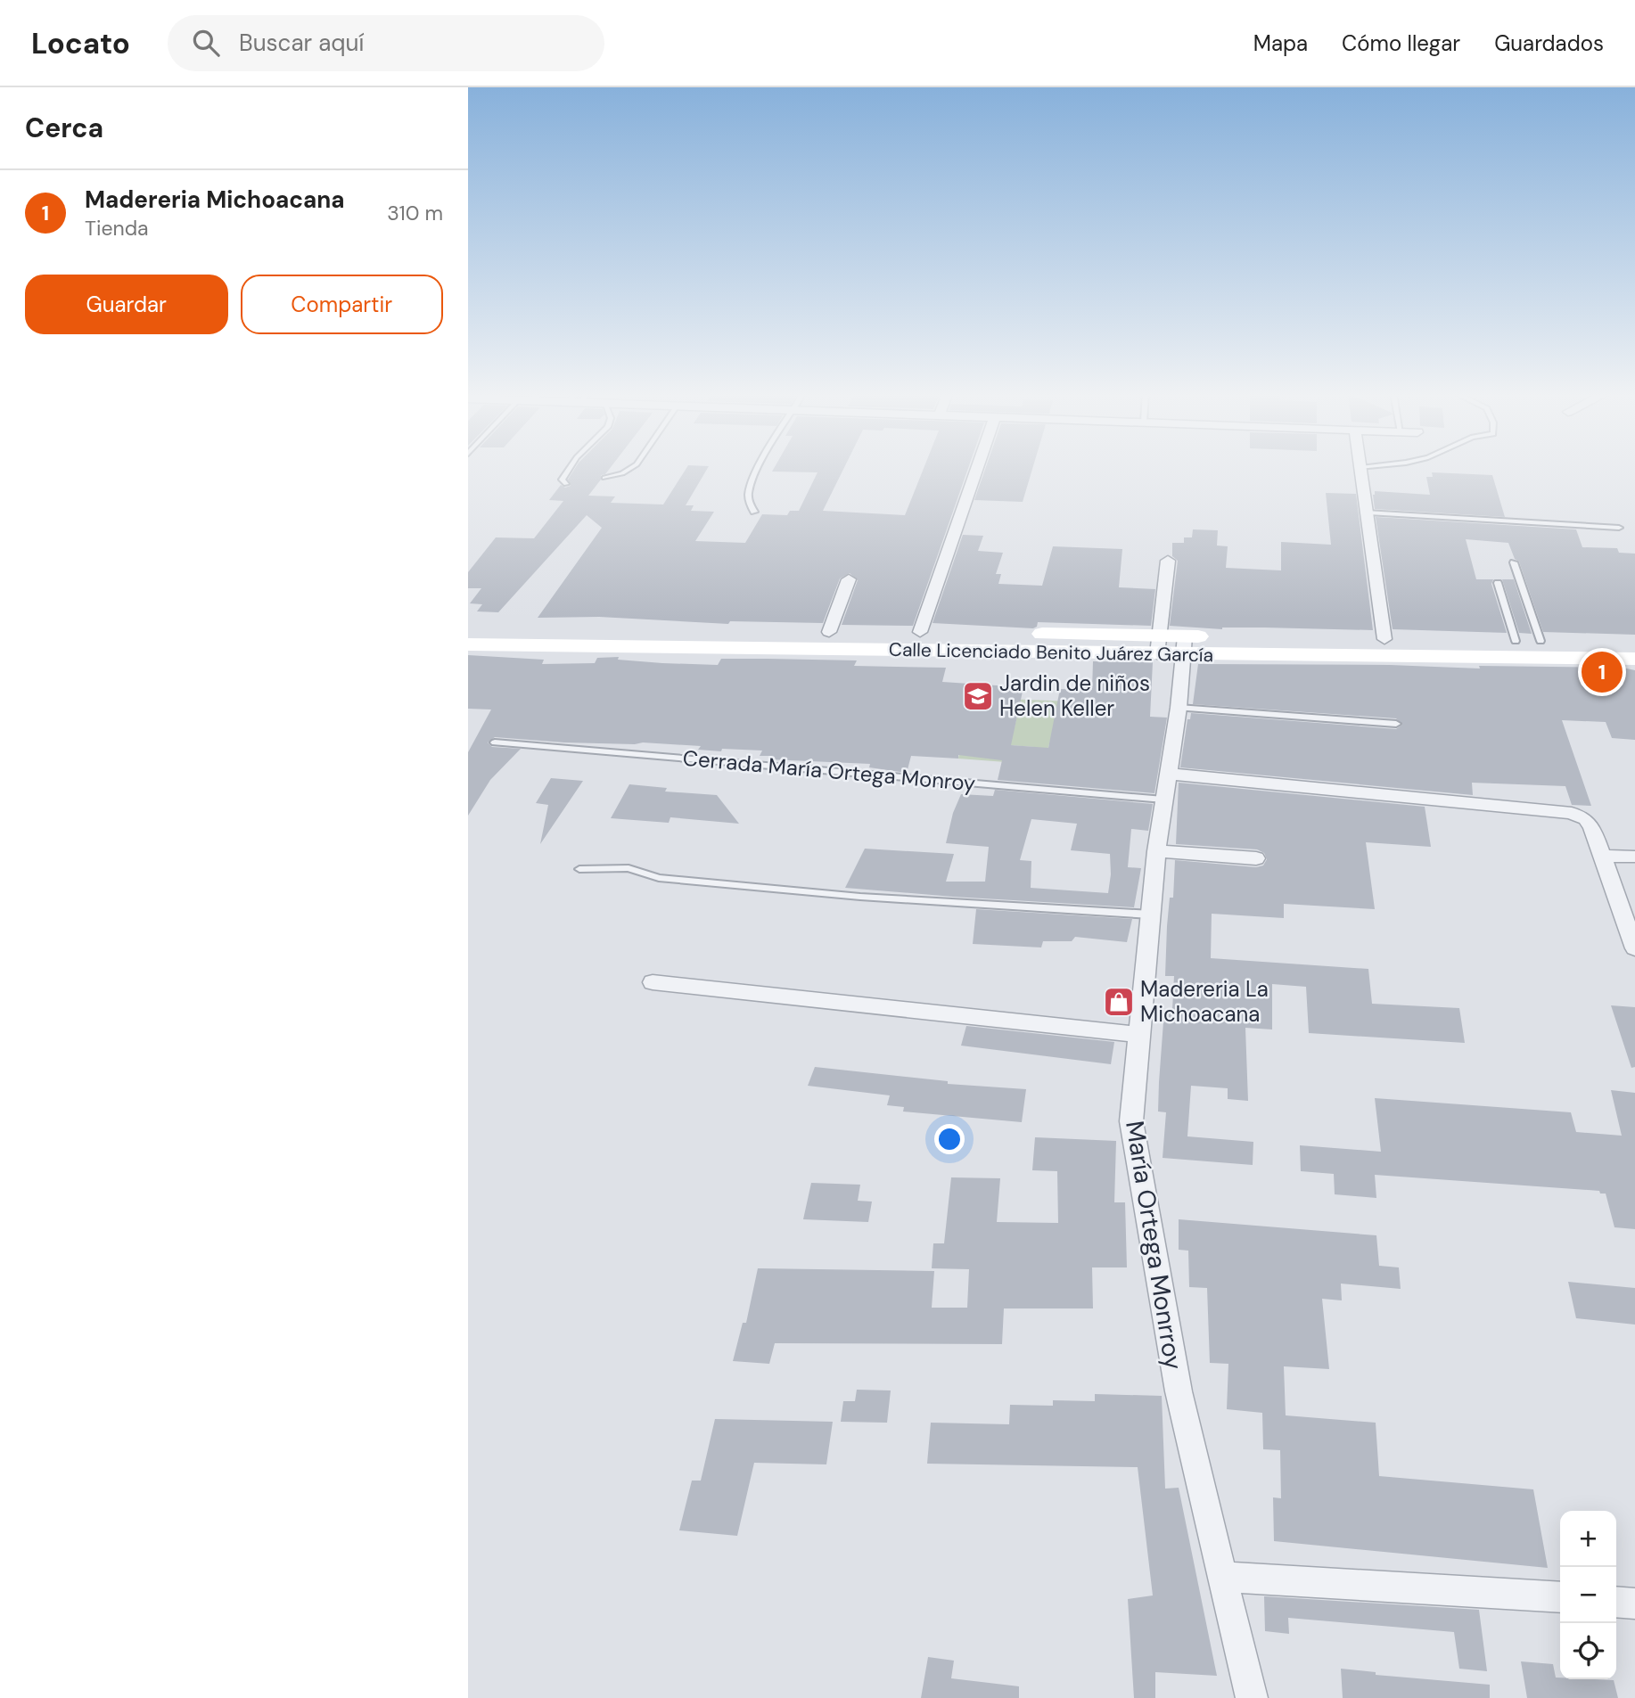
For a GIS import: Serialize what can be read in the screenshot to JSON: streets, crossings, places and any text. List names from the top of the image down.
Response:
{
  "streets": {
    "street": ["Calle Licenciado Benito Juárez García", "María Ortega Monrroy"],
    "lane": ["Cerrada María Ortega Monroy"]
  },
  "crossings": [
    ["Calle Licenciado Benito Juárez García", "María Ortega Monrroy"],
    ["Cerrada María Ortega Monroy", "María Ortega Monrroy"]
  ],
  "places": {
    "school or university": ["Jardin de niños Helen Keller"],
    "shop": ["Madereria La Michoacana"]
  },
  "page": {
    "header": "Locato",
    "search": "Buscar aquí",
    "nav": ["Mapa", "Cómo llegar", "Guardados"],
    "heading": "Cerca",
    "list": [
      {
        "mark": "1",
        "name": "Madereria Michoacana",
        "note": "Tienda",
        "value": "310 m"
      }
    ],
    "buttons": ["Guardar", "Compartir"],
    "pins": "1",
    "map_buttons": ["+", "−"]
  }
}
